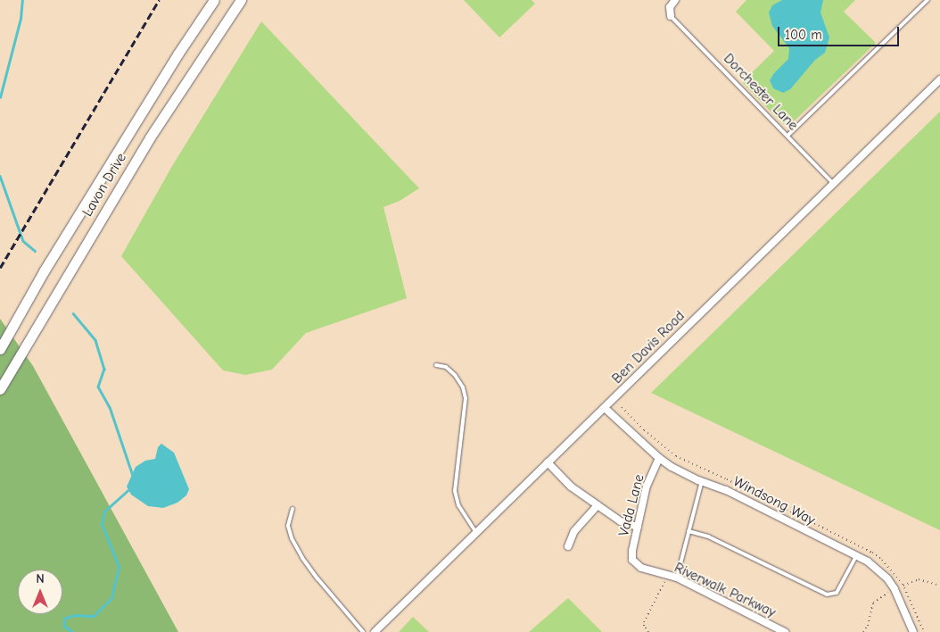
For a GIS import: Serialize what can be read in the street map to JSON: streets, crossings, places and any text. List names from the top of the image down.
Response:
{
  "streets": {
    "main road": ["Lavon Drive"],
    "street": [
      "Ben Davis Road",
      "Windsong Way",
      "Vada Lane",
      "Riverwalk Parkway"
    ],
    "lane": ["Dorchester Lane"]
  },
  "crossings": [
    ["Dorchester Lane", "Ben Davis Road"],
    ["Ben Davis Road", "Windsong Way"],
    ["Windsong Way", "Vada Lane"],
    ["Vada Lane", "Riverwalk Parkway"]
  ],
  "scale_bar": "100 m",
  "north": "top"
}
